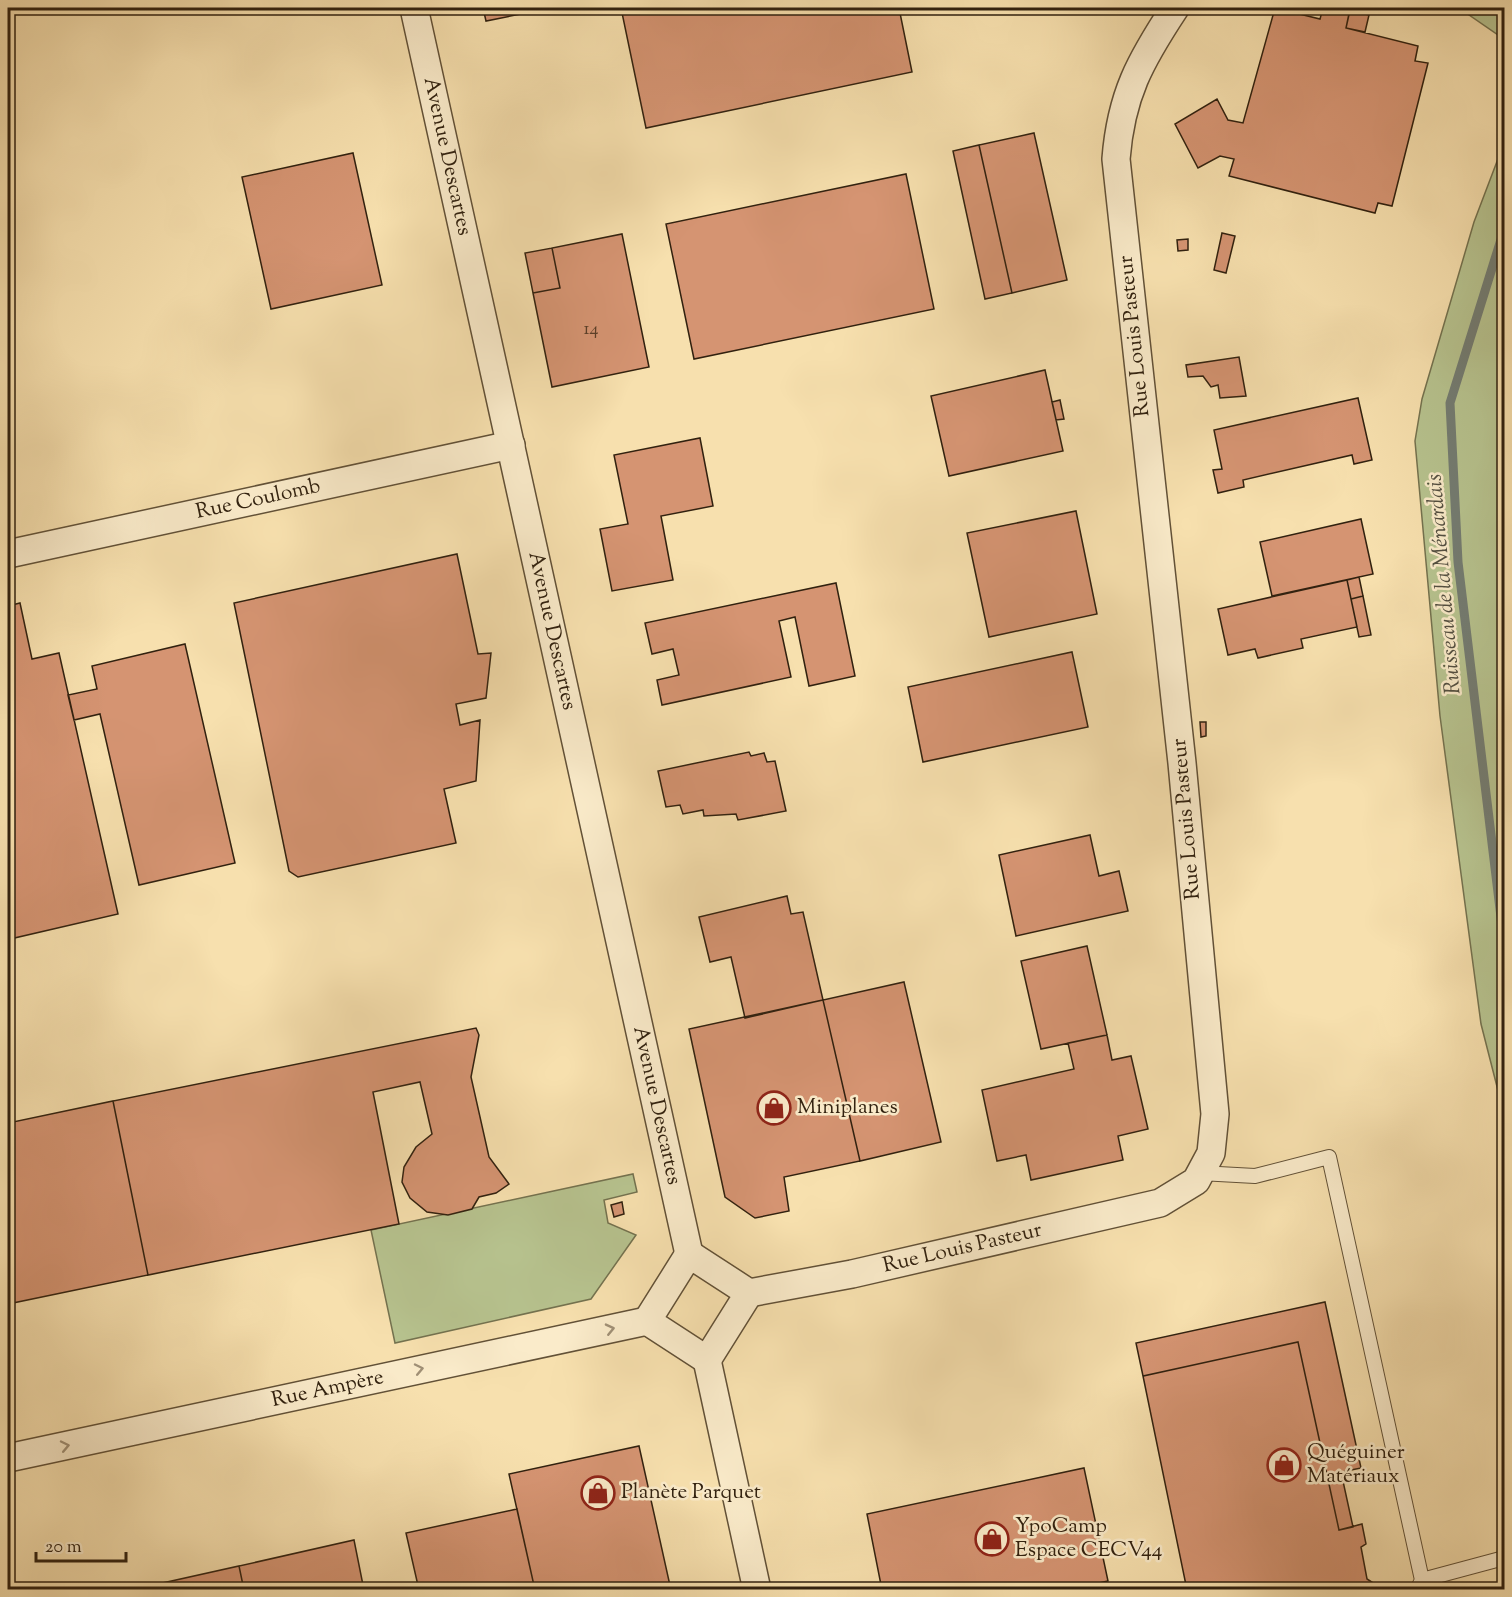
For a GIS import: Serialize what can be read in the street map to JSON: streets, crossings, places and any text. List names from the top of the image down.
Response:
{
  "streets": {
    "street": [
      "Avenue Descartes",
      "Rue Louis Pasteur",
      "Rue Coulomb",
      "Rue Ampère"
    ]
  },
  "crossings": [
    ["Avenue Descartes", "Rue Coulomb"]
  ],
  "one_way": ["Rue Ampère"],
  "water": ["Ruisseau de la Ménardais"],
  "places": {
    "shop": [
      "Miniplanes",
      "Quéguiner Matériaux",
      "Planète Parquet",
      "YpoCamp Espace CECV44"
    ]
  },
  "house_numbers": ["14"],
  "scale_bar": "20 m"
}
